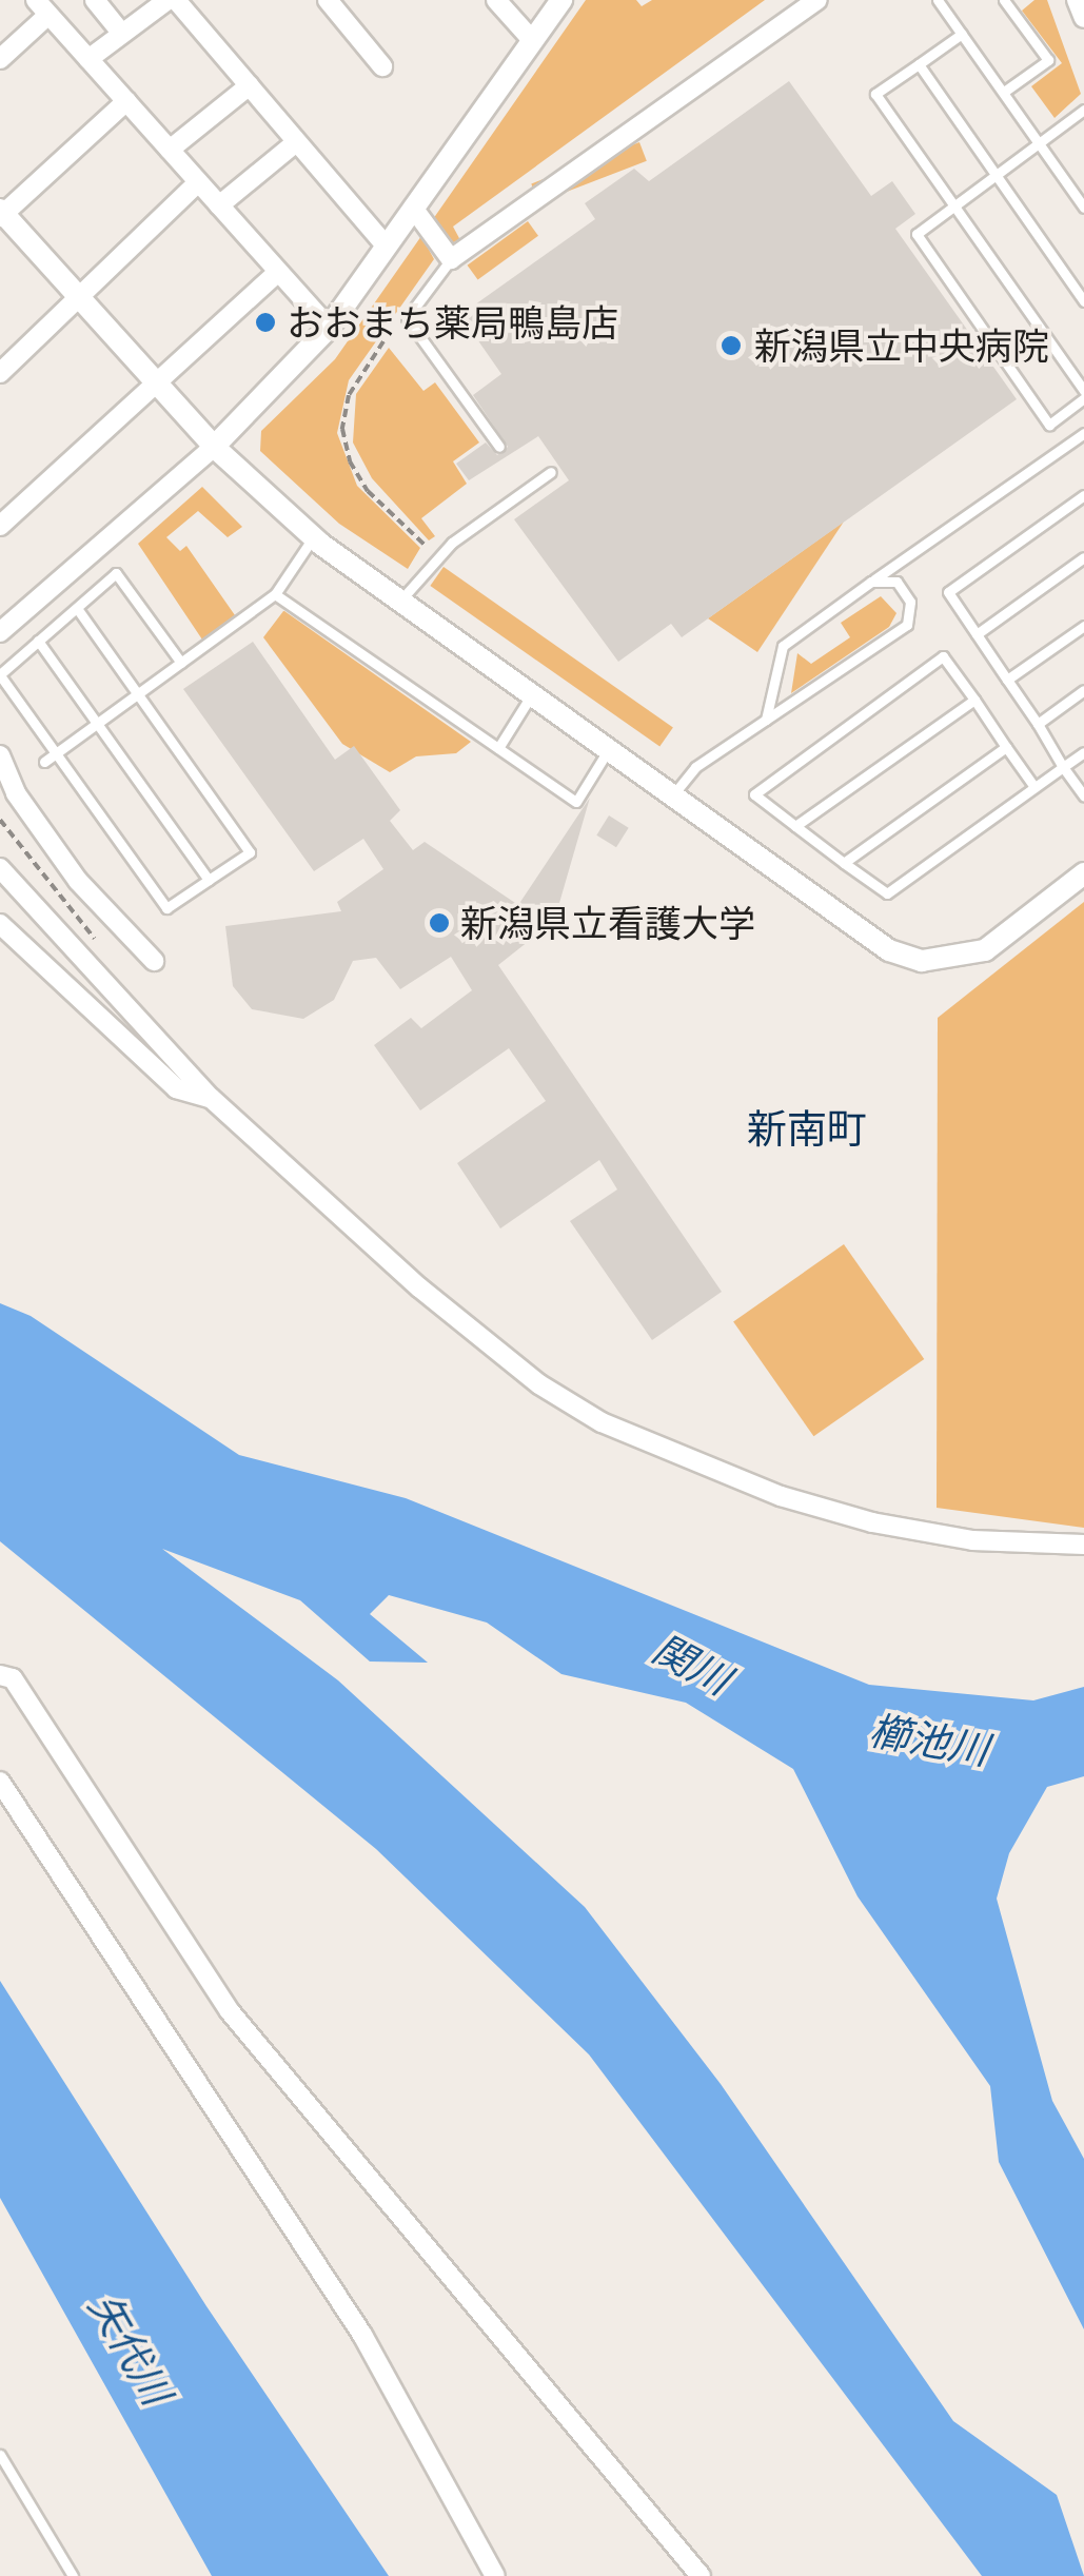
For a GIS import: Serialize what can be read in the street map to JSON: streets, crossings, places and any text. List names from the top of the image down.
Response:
{
  "districts": ["新南町"],
  "water": ["関川", "櫛池川", "矢代川"],
  "places": ["おおまち薬局鴨島店", "新潟県立中央病院", "新潟県立看護大学"]
}
